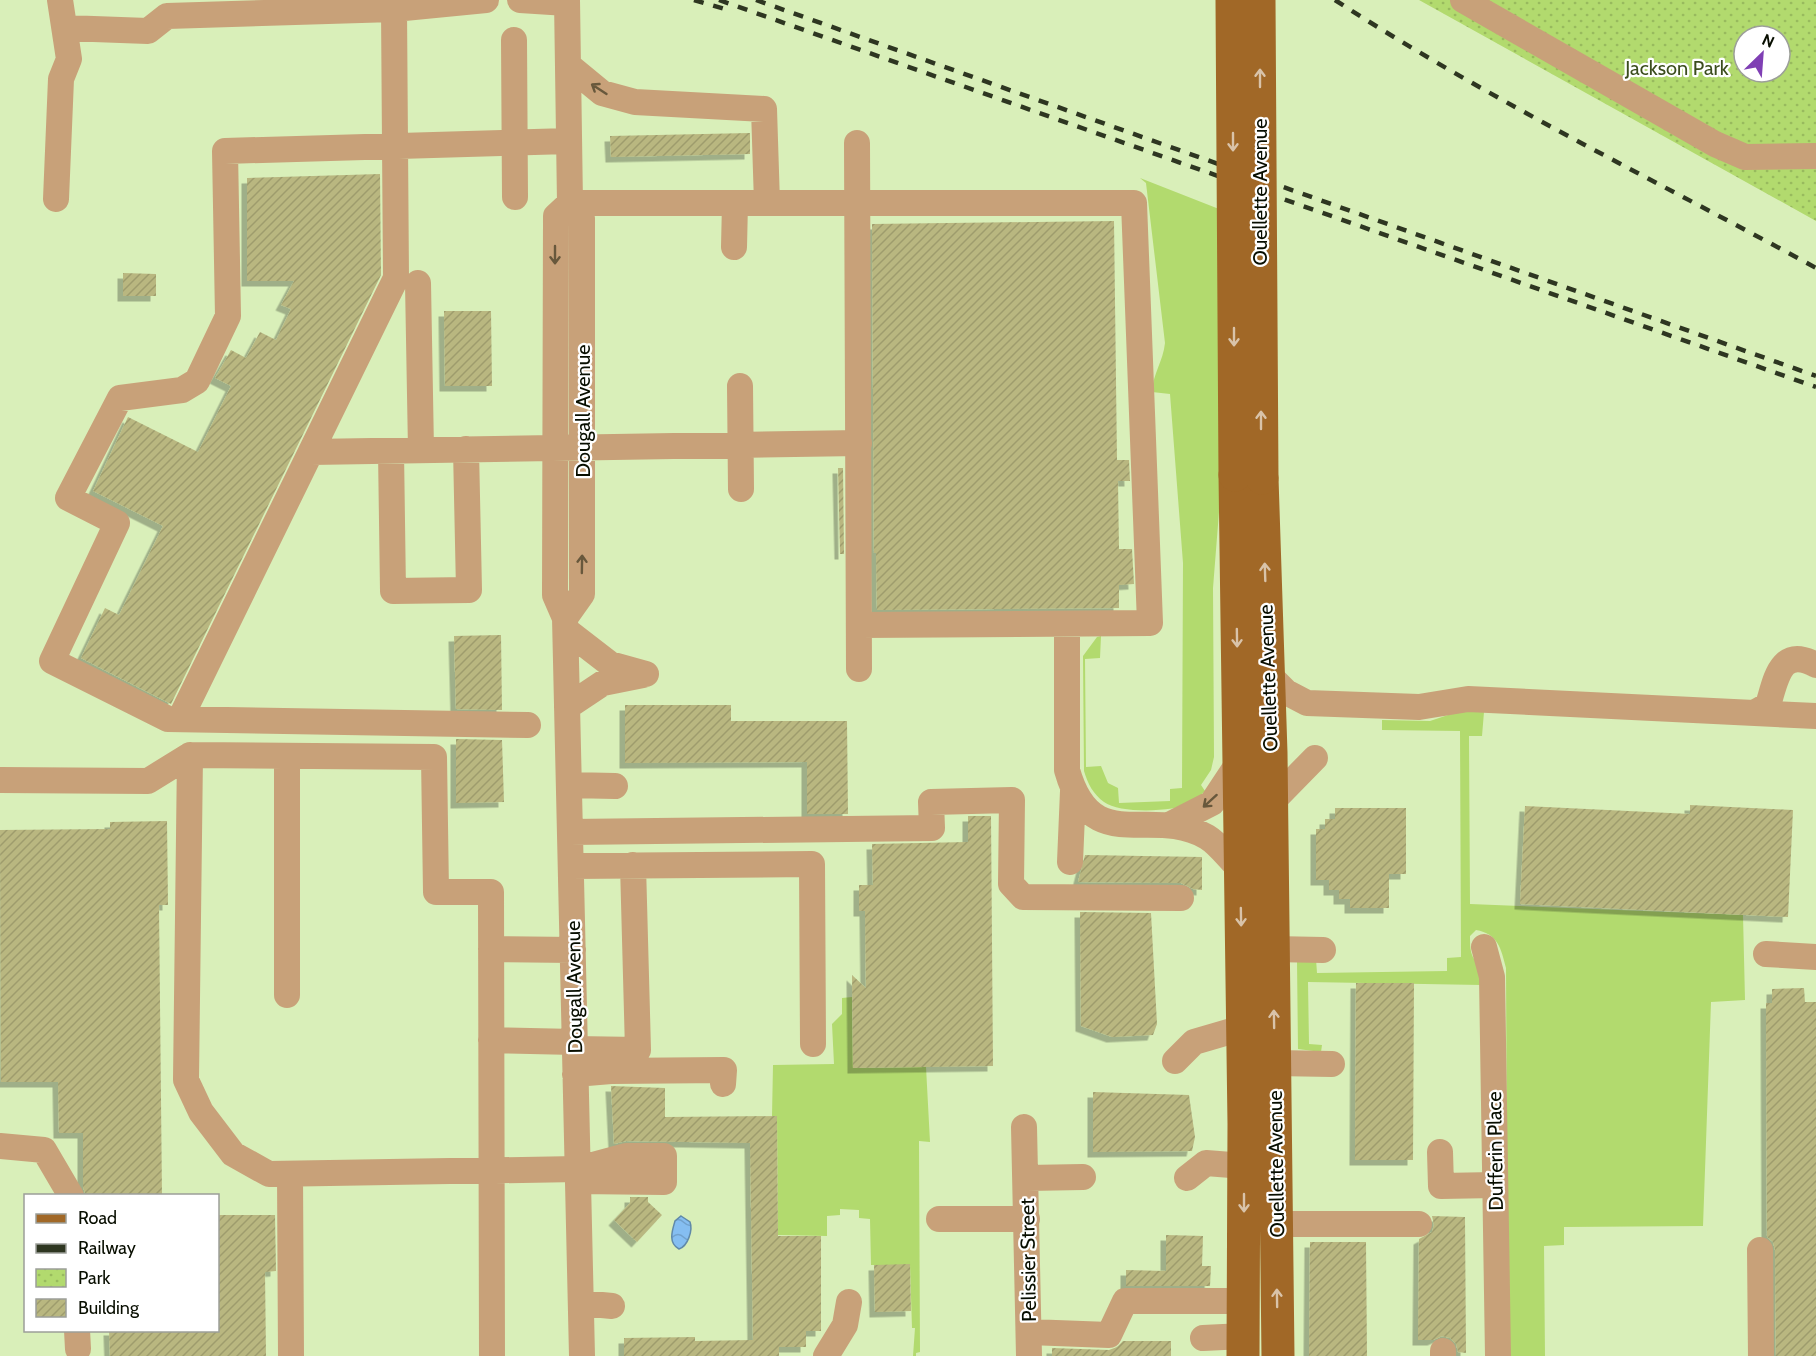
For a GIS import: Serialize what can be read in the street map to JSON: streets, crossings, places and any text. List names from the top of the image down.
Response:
{
  "streets": {
    "main road": ["Ouellette Avenue"],
    "street": ["Dougall Avenue", "Dufferin Place", "Pelissier Street"]
  },
  "parks": ["Jackson Park"],
  "legend": [
    "Road",
    "Railway",
    "Park",
    "Building"
  ],
  "north": "top right"
}
